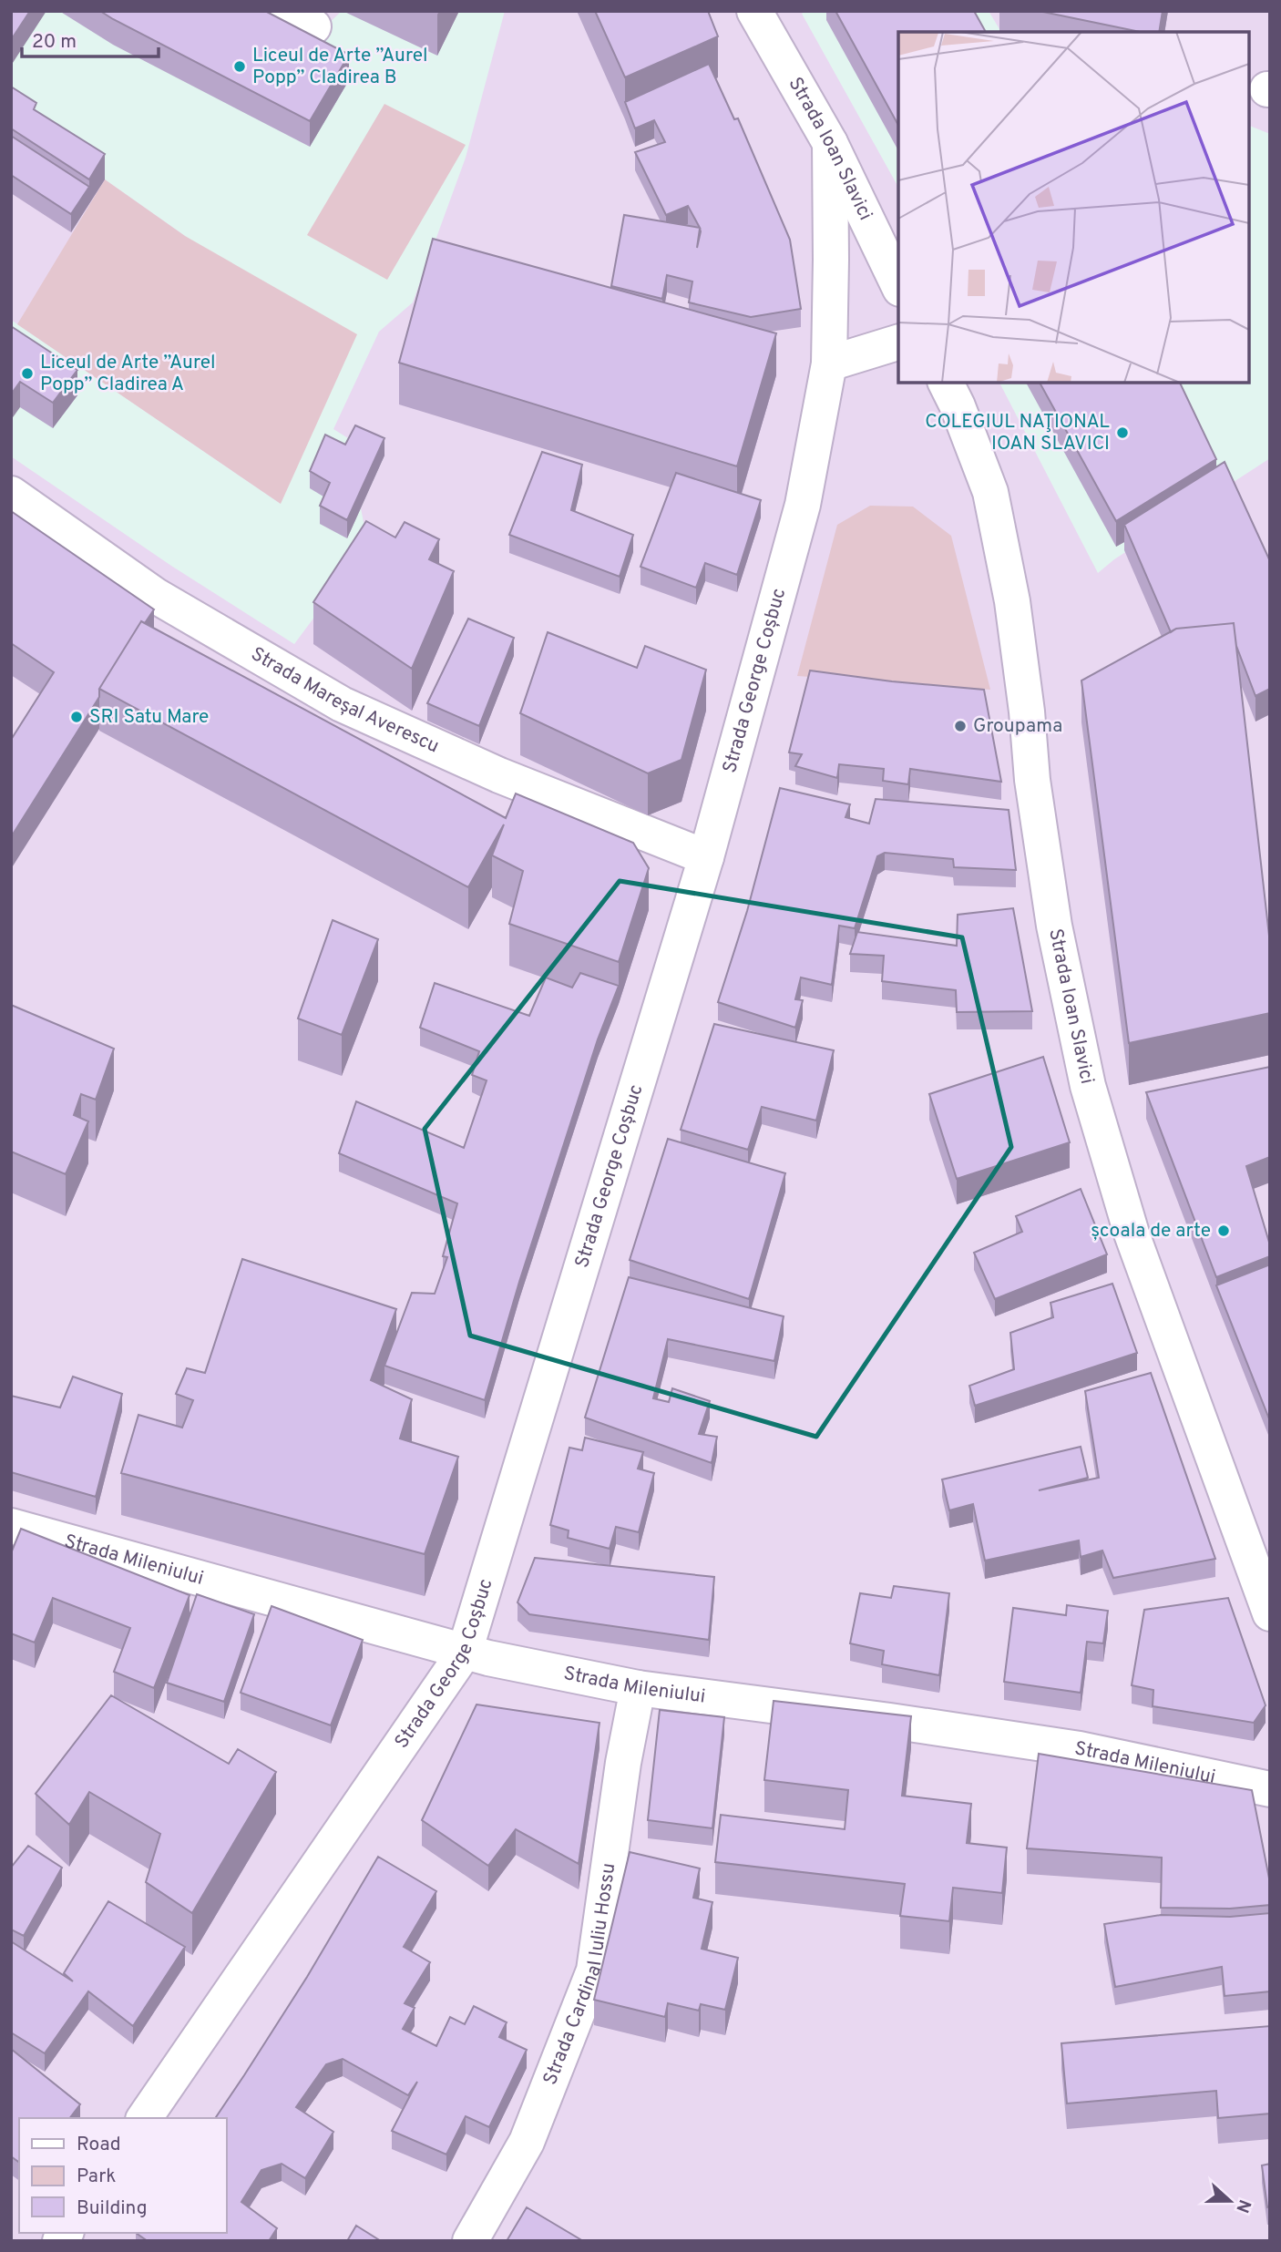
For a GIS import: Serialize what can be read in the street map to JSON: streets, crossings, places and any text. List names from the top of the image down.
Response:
{
  "streets": {
    "street": [
      "Strada Ioan Slavici",
      "Strada George Coșbuc",
      "Strada Mareșal Averescu",
      "Strada Mileniului",
      "Strada Cardinal Iuliu Hossu"
    ]
  },
  "crossings": [
    ["Strada Ioan Slavici", "Strada George Coșbuc"],
    ["Strada George Coșbuc", "Strada Mareșal Averescu"],
    ["Strada George Coșbuc", "Strada Mileniului"],
    ["Strada Mileniului", "Strada Cardinal Iuliu Hossu"]
  ],
  "places": [
    "Liceul de Arte ”Aurel Popp” Cladirea B",
    "Liceul de Arte ”Aurel Popp” Cladirea A",
    "COLEGIUL NAŢIONAL IOAN SLAVICI",
    "SRI Satu Mare",
    "Groupama",
    "școala de arte"
  ],
  "legend": ["Road", "Park", "Building"],
  "scale_bar": "20 m",
  "north": "right"
}
